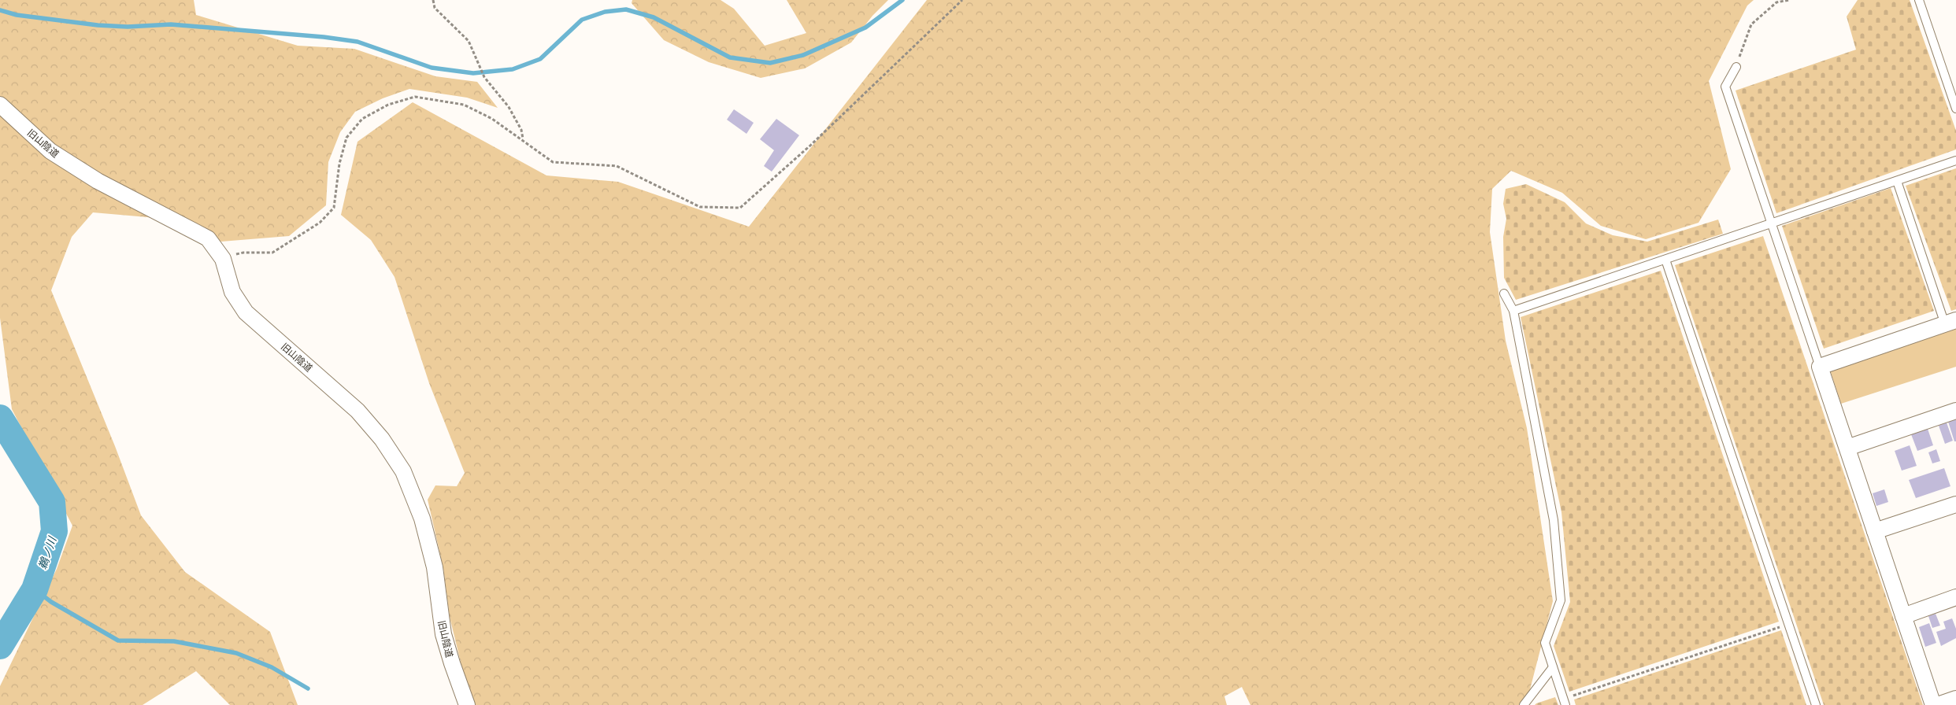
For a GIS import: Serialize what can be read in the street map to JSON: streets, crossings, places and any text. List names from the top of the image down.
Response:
{
  "streets": {
    "street": ["旧山陰道"]
  },
  "water": ["鵜ノ川"]
}
